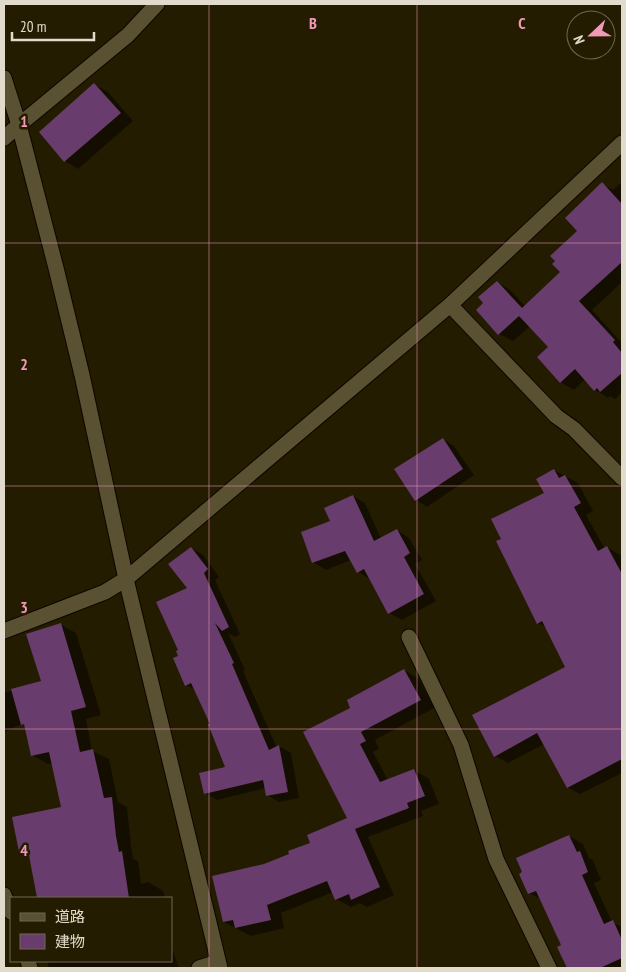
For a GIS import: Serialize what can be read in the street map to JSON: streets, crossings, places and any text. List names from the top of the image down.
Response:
{
  "legend": ["道路", "建物"],
  "scale_bar": "20 m",
  "north": "left",
  "grid": {
    "columns": ["B", "C"],
    "rows": [
      "1",
      "2",
      "3",
      "4"
    ]
  }
}
